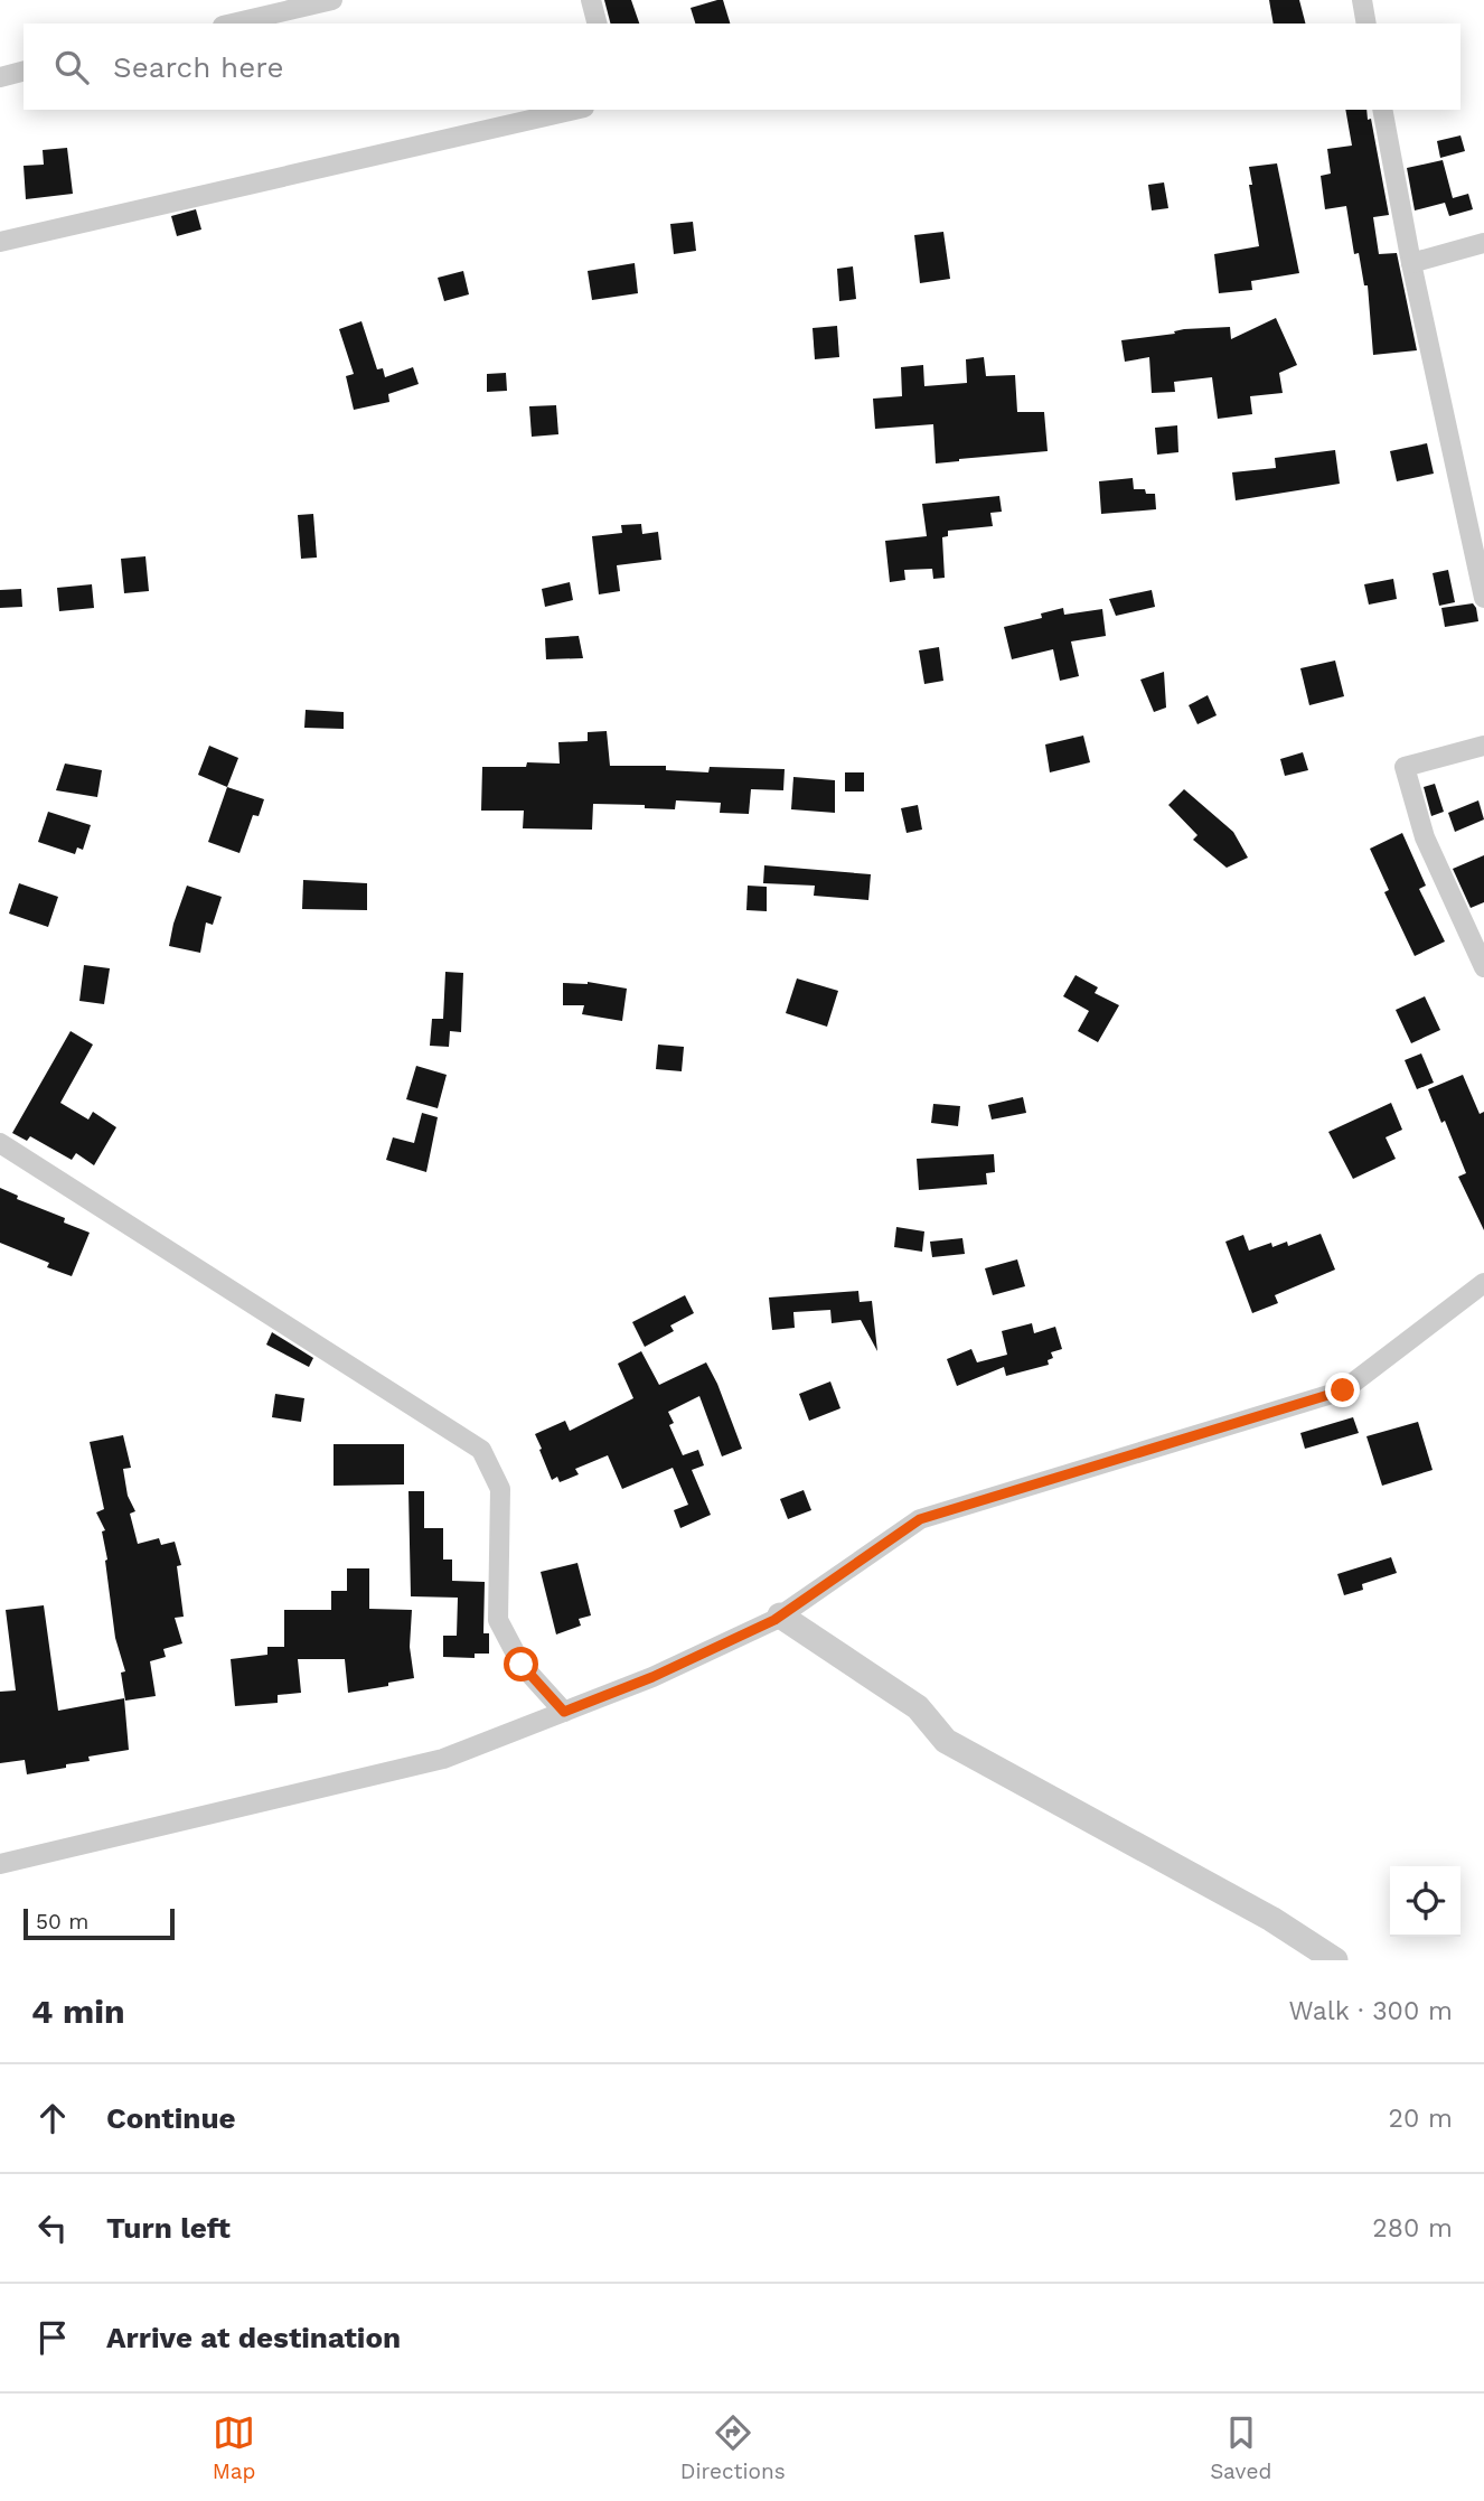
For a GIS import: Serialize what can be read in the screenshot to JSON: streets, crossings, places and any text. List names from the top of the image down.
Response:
{
  "scale_bar": "50 m",
  "page": {
    "search": "Search here",
    "scale": "50 m",
    "heading": ["4 min", "Walk · 300 m"],
    "list": [
      ["Continue", "20 m"],
      ["Turn left", "280 m"],
      "Arrive at destination"
    ],
    "nav": ["Map", "Directions", "Saved"]
  }
}
